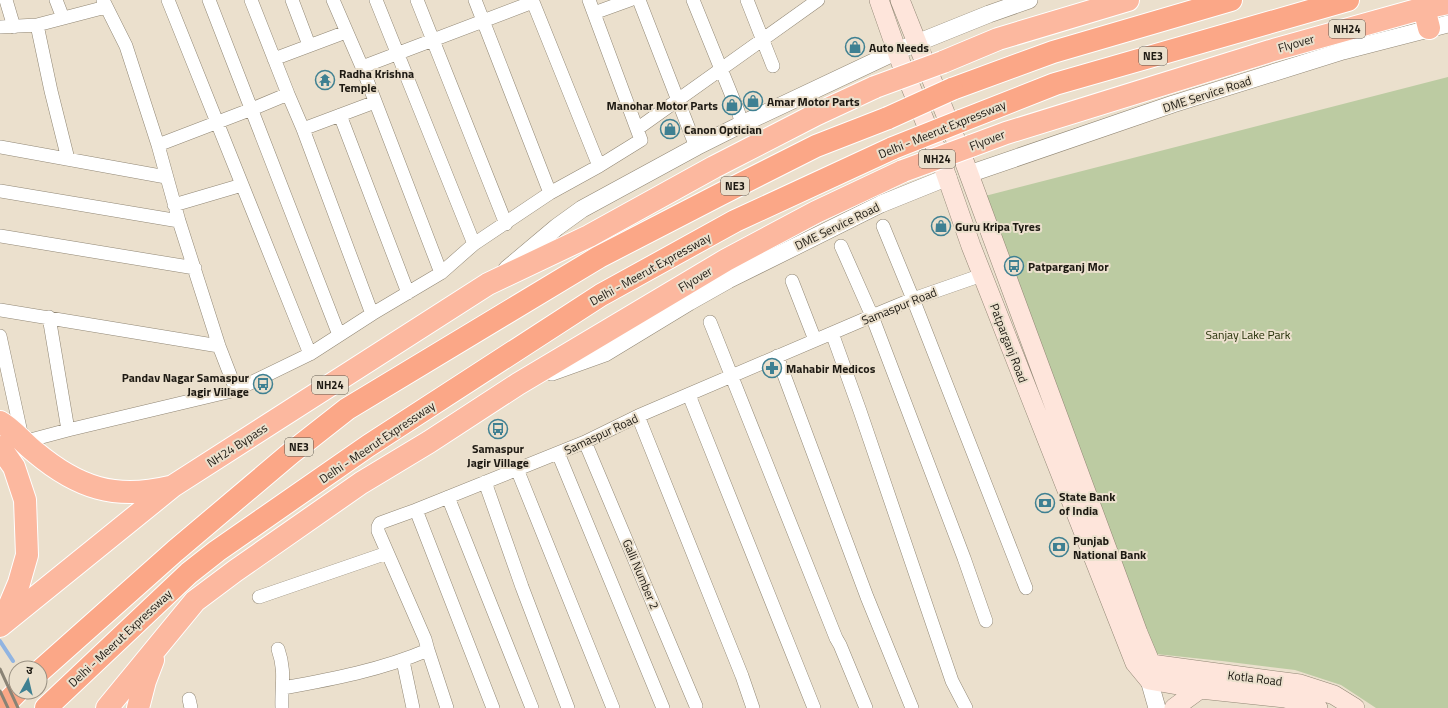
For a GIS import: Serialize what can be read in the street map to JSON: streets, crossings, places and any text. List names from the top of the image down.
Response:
{
  "streets": {
    "highway": [
      "NH24",
      "Flyover",
      "NE3",
      "Delhi - Meerut Expressway",
      "NH24 Bypass"
    ],
    "main road": ["Patparganj Road", "Kotla Road"],
    "street": ["DME Service Road", "Samaspur Road", "Galli Number 2"]
  },
  "crossings": [
    ["Flyover", "DME Service Road"],
    ["DME Service Road", "Patparganj Road"],
    ["Samaspur Road", "Patparganj Road"],
    ["Samaspur Road", "Galli Number 2"],
    ["Patparganj Road", "Kotla Road"]
  ],
  "parks": ["Sanjay Lake Park"],
  "places": {
    "shop": [
      "Auto Needs",
      "Amar Motor Parts",
      "Manohar Motor Parts",
      "Canon Optician",
      "Guru Kripa Tyres"
    ],
    "temple": ["Radha Krishna Temple"],
    "bus stop": ["Patparganj Mor", "Pandav Nagar Samaspur Jagir Village", "Samaspur Jagir Village"],
    "pharmacy": ["Mahabir Medicos"],
    "bank": ["State Bank of India", "Punjab National Bank"]
  },
  "north": "top"
}
